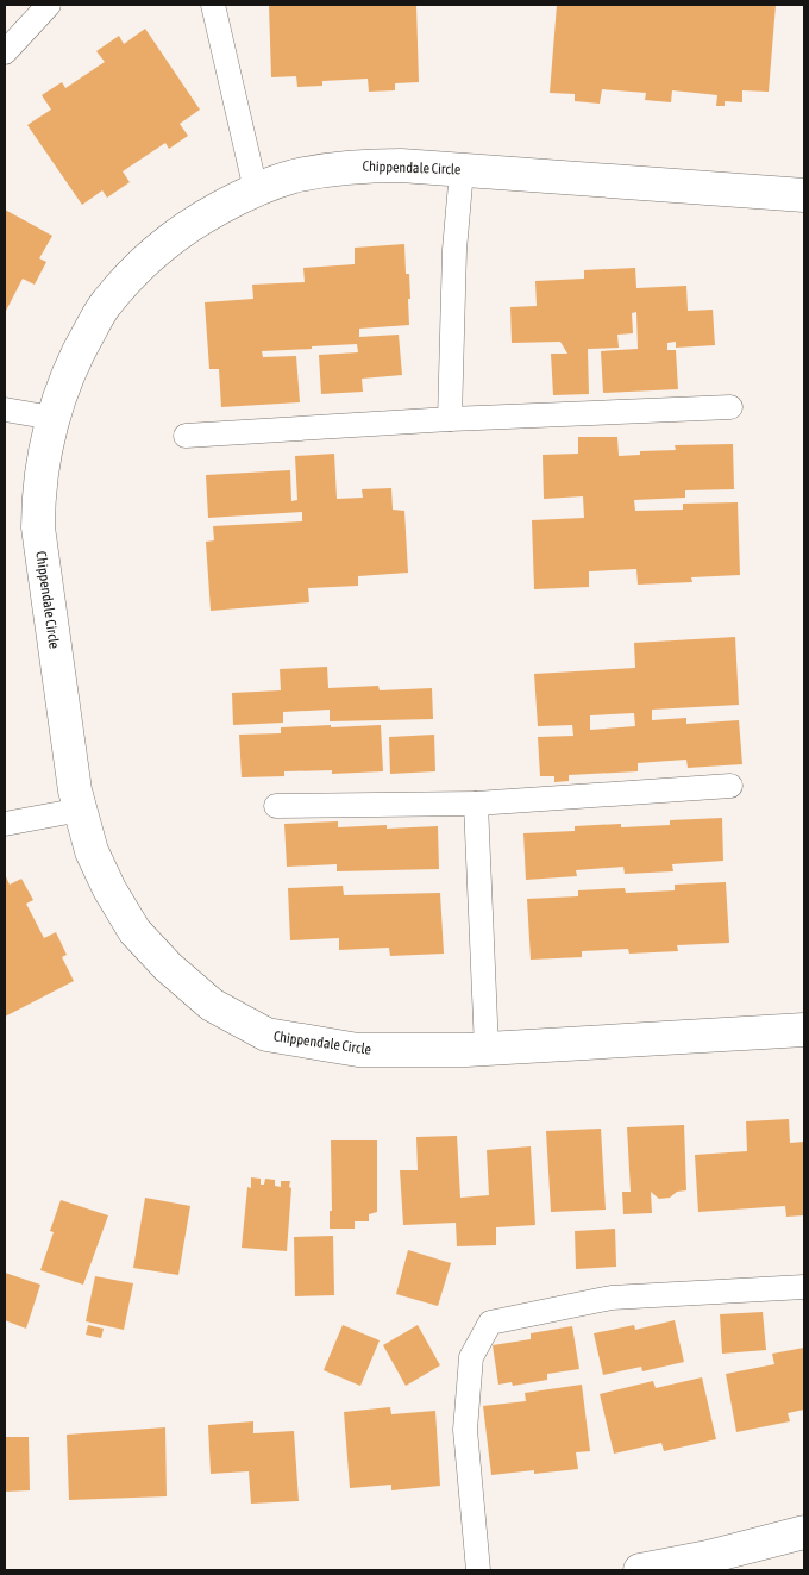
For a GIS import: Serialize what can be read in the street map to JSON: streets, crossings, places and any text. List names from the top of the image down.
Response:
{
  "streets": {
    "street": ["Chippendale Circle"]
  }
}
